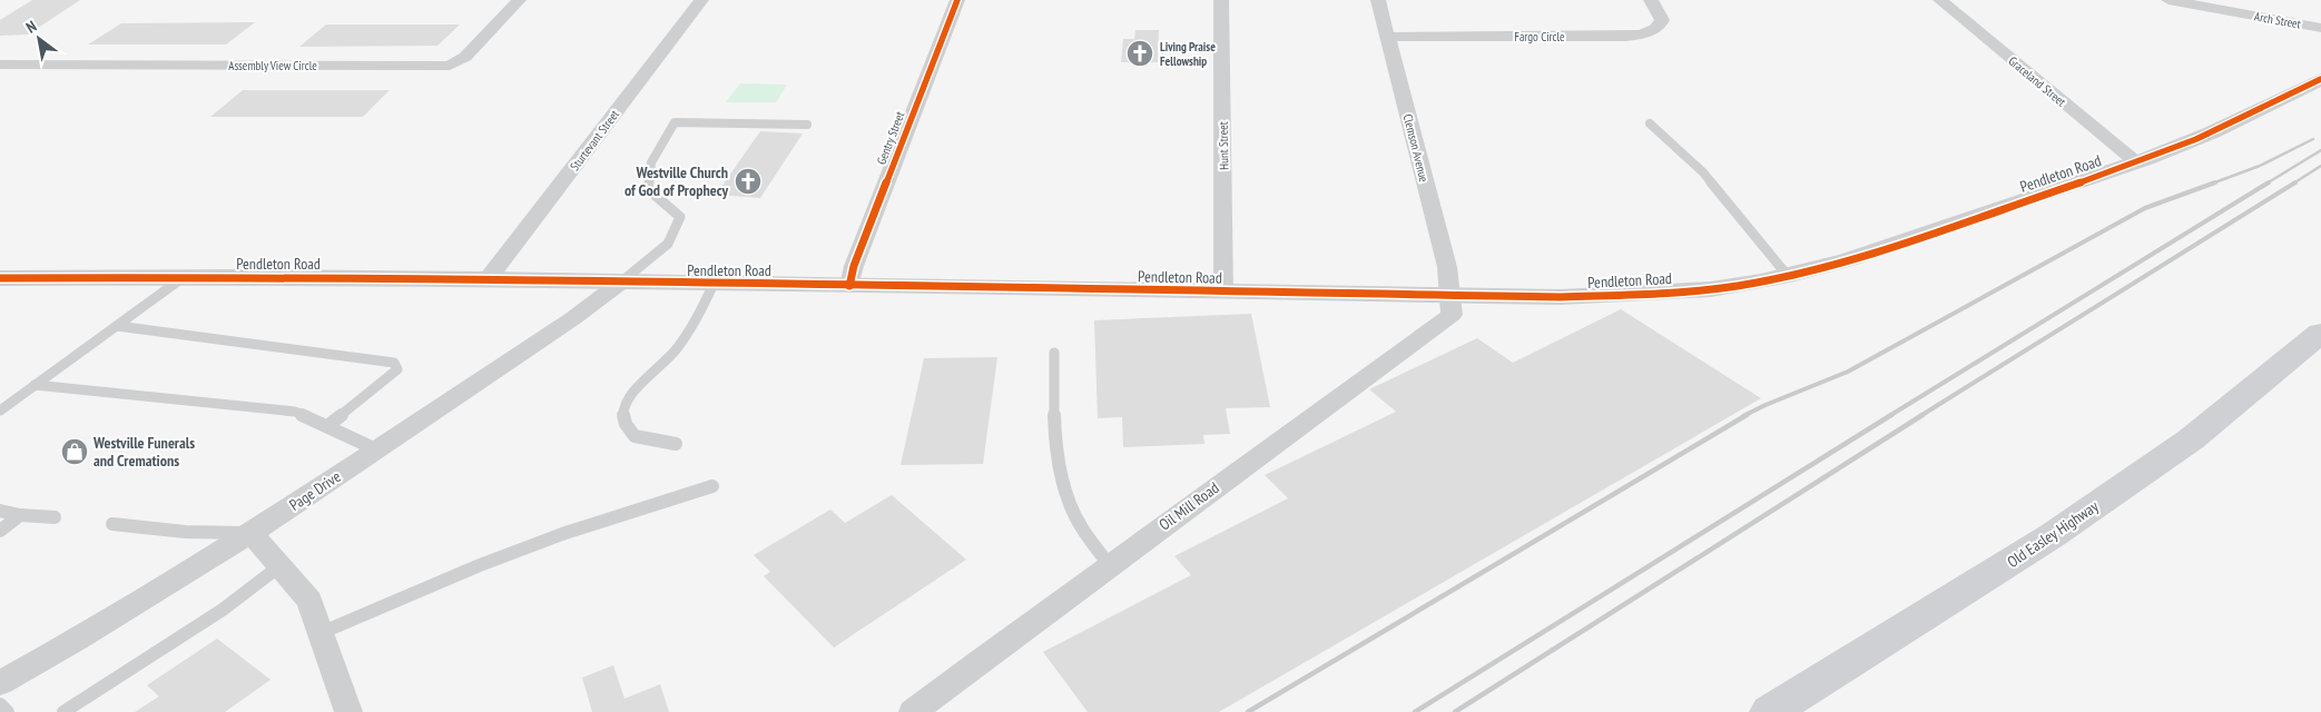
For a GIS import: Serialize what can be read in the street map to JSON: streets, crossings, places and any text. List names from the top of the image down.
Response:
{
  "streets": {
    "main road": ["Old Easley Highway"],
    "street": [
      "Arch Street",
      "Fargo Circle",
      "Assembly View Circle",
      "Graceland Street",
      "Gentry Street",
      "Sturtevant Street",
      "Hunt Street",
      "Clemson Avenue",
      "Pendleton Road",
      "Page Drive",
      "Oil Mill Road"
    ]
  },
  "crossings": [
    ["Fargo Circle", "Clemson Avenue"],
    ["Graceland Street", "Pendleton Road"],
    ["Gentry Street", "Pendleton Road"],
    ["Sturtevant Street", "Pendleton Road"],
    ["Hunt Street", "Pendleton Road"],
    ["Clemson Avenue", "Pendleton Road"],
    ["Clemson Avenue", "Oil Mill Road"],
    ["Pendleton Road", "Page Drive"],
    ["Pendleton Road", "Oil Mill Road"]
  ],
  "places": {
    "church": ["Living Praise Fellowship", "Westville Church of God of Prophecy"],
    "shop": ["Westville Funerals and Cremations"]
  },
  "north": "top left"
}
